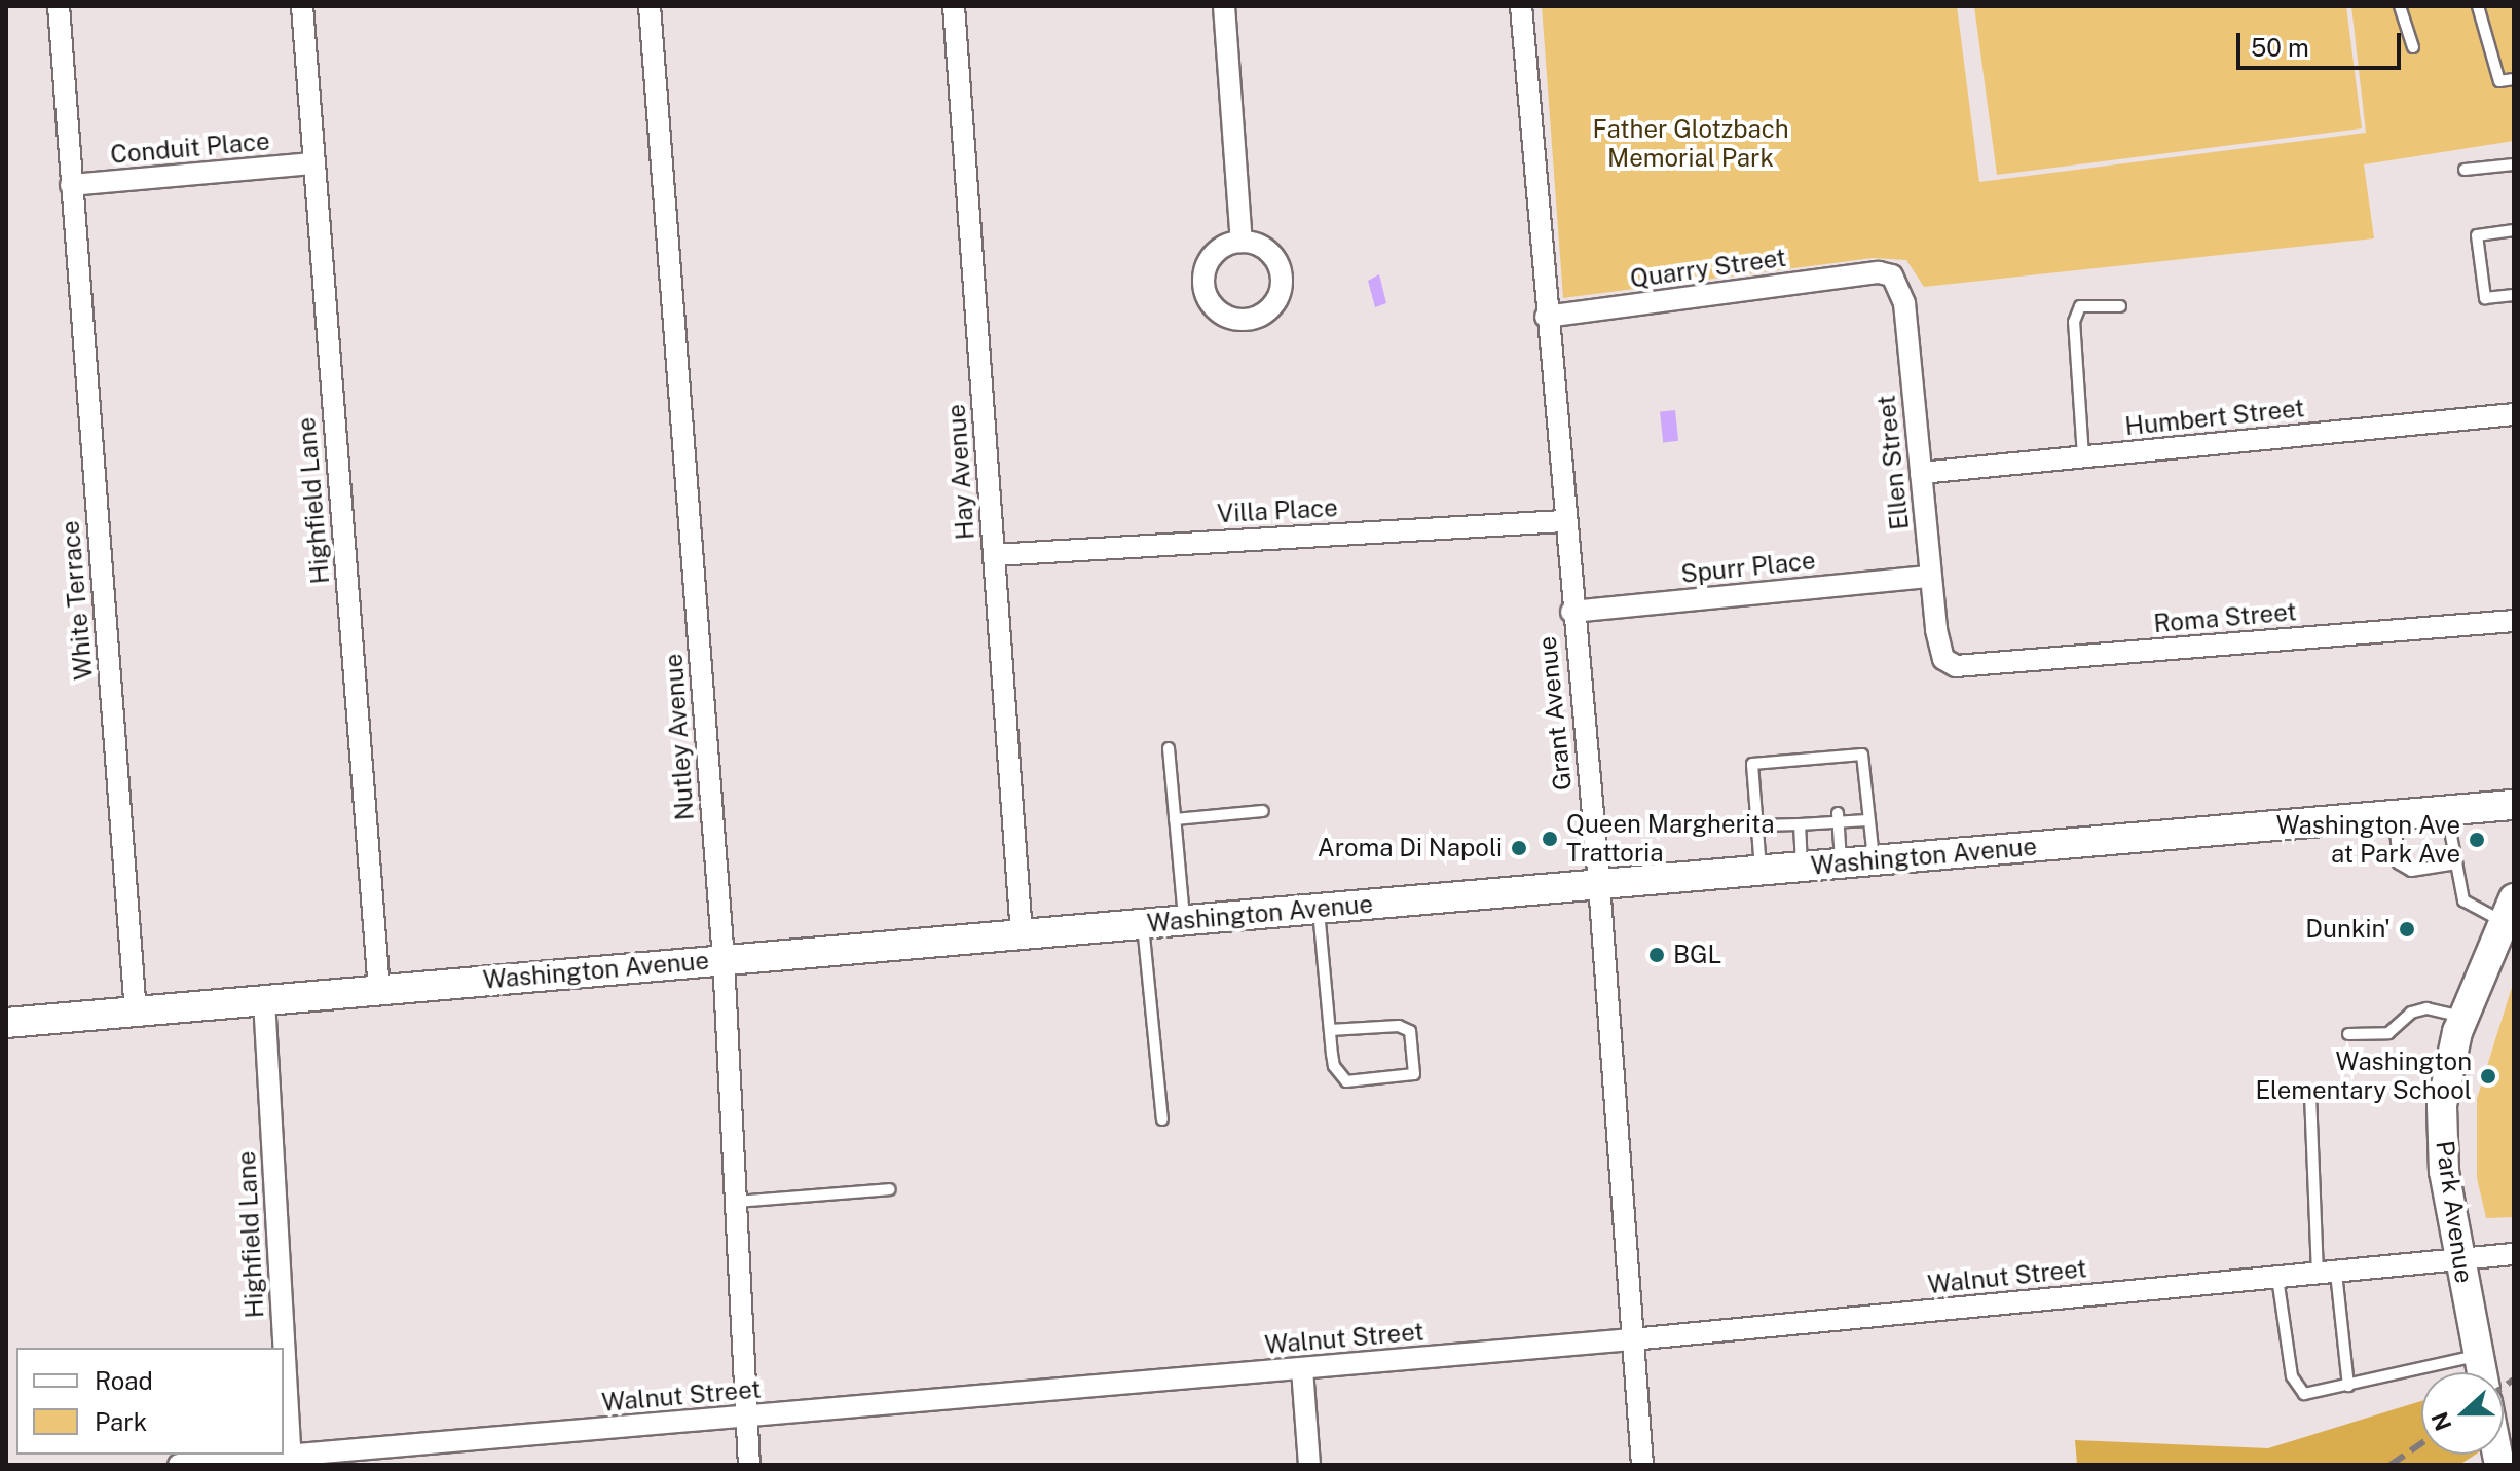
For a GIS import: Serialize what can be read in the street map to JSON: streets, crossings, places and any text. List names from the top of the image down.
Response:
{
  "streets": {
    "main road": ["Washington Avenue", "Park Avenue"],
    "street": [
      "Conduit Place",
      "Quarry Street",
      "Humbert Street",
      "Ellen Street",
      "Hay Avenue",
      "Highfield Lane",
      "Villa Place",
      "Spurr Place",
      "White Terrace",
      "Roma Street",
      "Grant Avenue",
      "Nutley Avenue",
      "Walnut Street"
    ]
  },
  "crossings": [
    ["Conduit Place", "Highfield Lane"],
    ["Conduit Place", "White Terrace"],
    ["Quarry Street", "Ellen Street"],
    ["Quarry Street", "Grant Avenue"],
    ["Humbert Street", "Ellen Street"],
    ["Ellen Street", "Spurr Place"],
    ["Ellen Street", "Roma Street"],
    ["Hay Avenue", "Villa Place"],
    ["Hay Avenue", "Washington Avenue"],
    ["Highfield Lane", "Washington Avenue"],
    ["Highfield Lane", "Walnut Street"],
    ["Villa Place", "Grant Avenue"],
    ["Spurr Place", "Grant Avenue"],
    ["White Terrace", "Washington Avenue"],
    ["Grant Avenue", "Washington Avenue"],
    ["Grant Avenue", "Walnut Street"],
    ["Nutley Avenue", "Washington Avenue"],
    ["Nutley Avenue", "Walnut Street"],
    ["Park Avenue", "Walnut Street"]
  ],
  "parks": ["Father Glotzbach Memorial Park"],
  "places": [
    "Queen Margherita Trattoria",
    "Washington Ave at Park Ave",
    "Aroma Di Napoli",
    "Dunkin'",
    "BGL",
    "Washington Elementary School"
  ],
  "legend": ["Road", "Park"],
  "scale_bar": "50 m",
  "north": "left"
}
